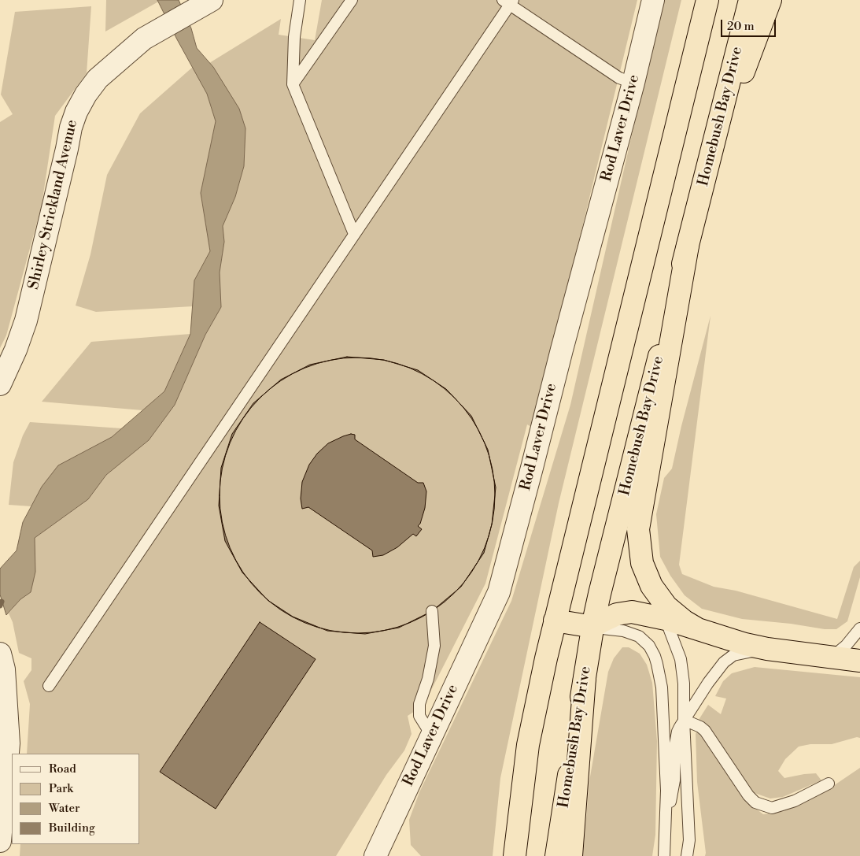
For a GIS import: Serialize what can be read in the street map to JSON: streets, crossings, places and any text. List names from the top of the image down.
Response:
{
  "streets": {
    "highway": ["Homebush Bay Drive"],
    "street": ["Rod Laver Drive", "Shirley Strickland Avenue"]
  },
  "legend": [
    "Road",
    "Park",
    "Water",
    "Building"
  ],
  "scale_bar": "20 m"
}
